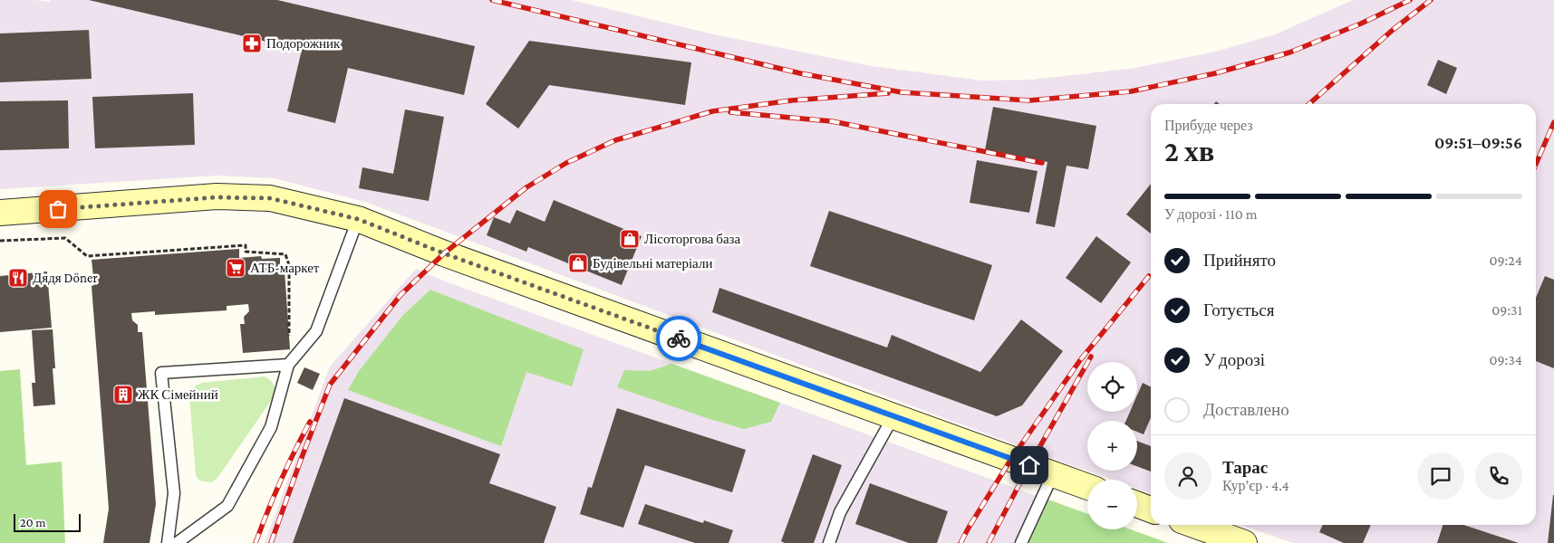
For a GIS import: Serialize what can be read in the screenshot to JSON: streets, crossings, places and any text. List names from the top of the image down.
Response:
{
  "places": {
    "pharmacy": ["Подорожник"],
    "shop": ["Лісоторгова база", "Будівельні матеріали"],
    "supermarket": ["АТБ-маркет"],
    "restaurant": ["Дядя Döner"],
    "building": ["ЖК Сімейний"]
  },
  "scale_bar": "20 m",
  "page": {
    "heading": ["2 хв", "Прибуде через", "09:51–09:56"],
    "panel": ["Тарас", "Кур’єр · 4.4"],
    "bar": "У дорозі · 110 m",
    "list": [
      ["Прийнято", "09:24"],
      ["Готується", "09:31"],
      ["У дорозі", "09:34"],
      "Доставлено"
    ],
    "map_buttons": ["+", "−"],
    "scale": "20 m"
  }
}
